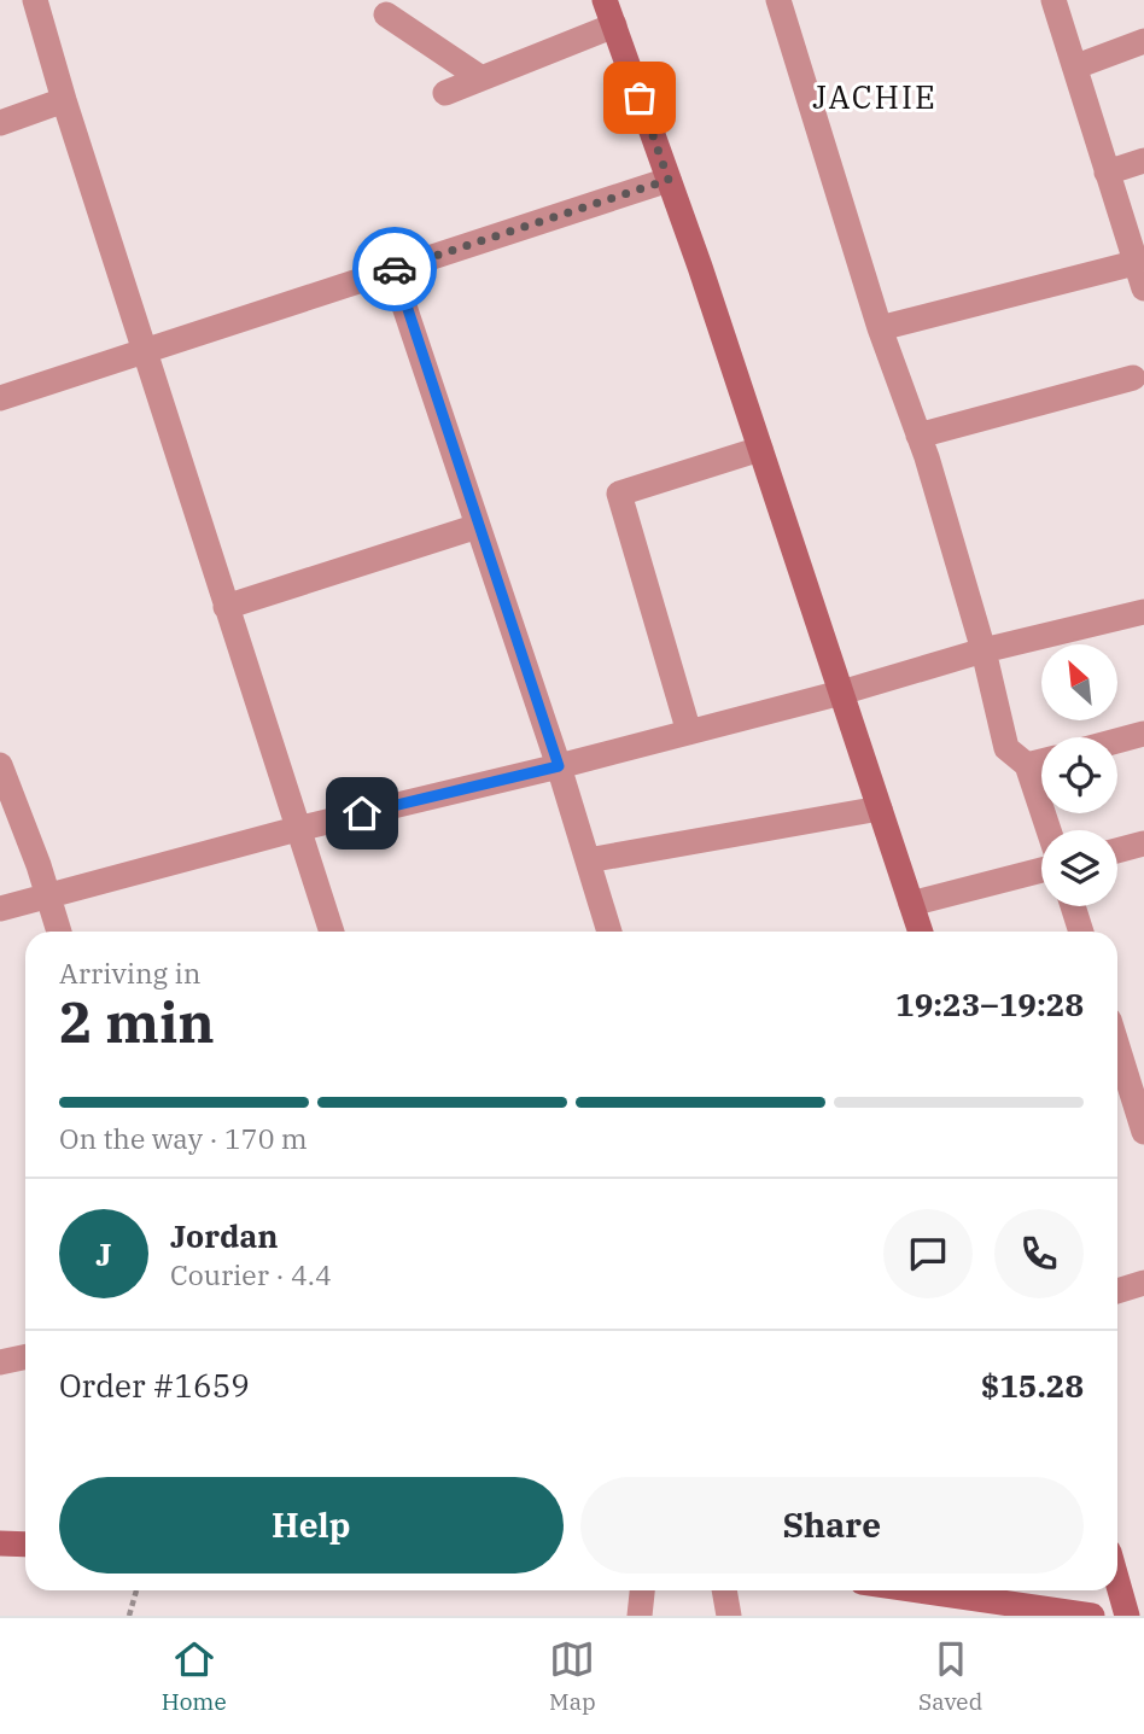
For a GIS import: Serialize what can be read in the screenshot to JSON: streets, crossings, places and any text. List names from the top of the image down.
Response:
{
  "districts": ["JACHIE"],
  "north": "top left",
  "page": {
    "heading": ["2 min", "Arriving in", "19:23–19:28"],
    "panel": [
      "Jordan",
      "Courier · 4.4",
      "Order #1659",
      "$15.28"
    ],
    "bar": "On the way · 170 m",
    "round": "J",
    "buttons": ["Help", "Share"],
    "tabs": ["Home", "Map", "Saved"]
  }
}
